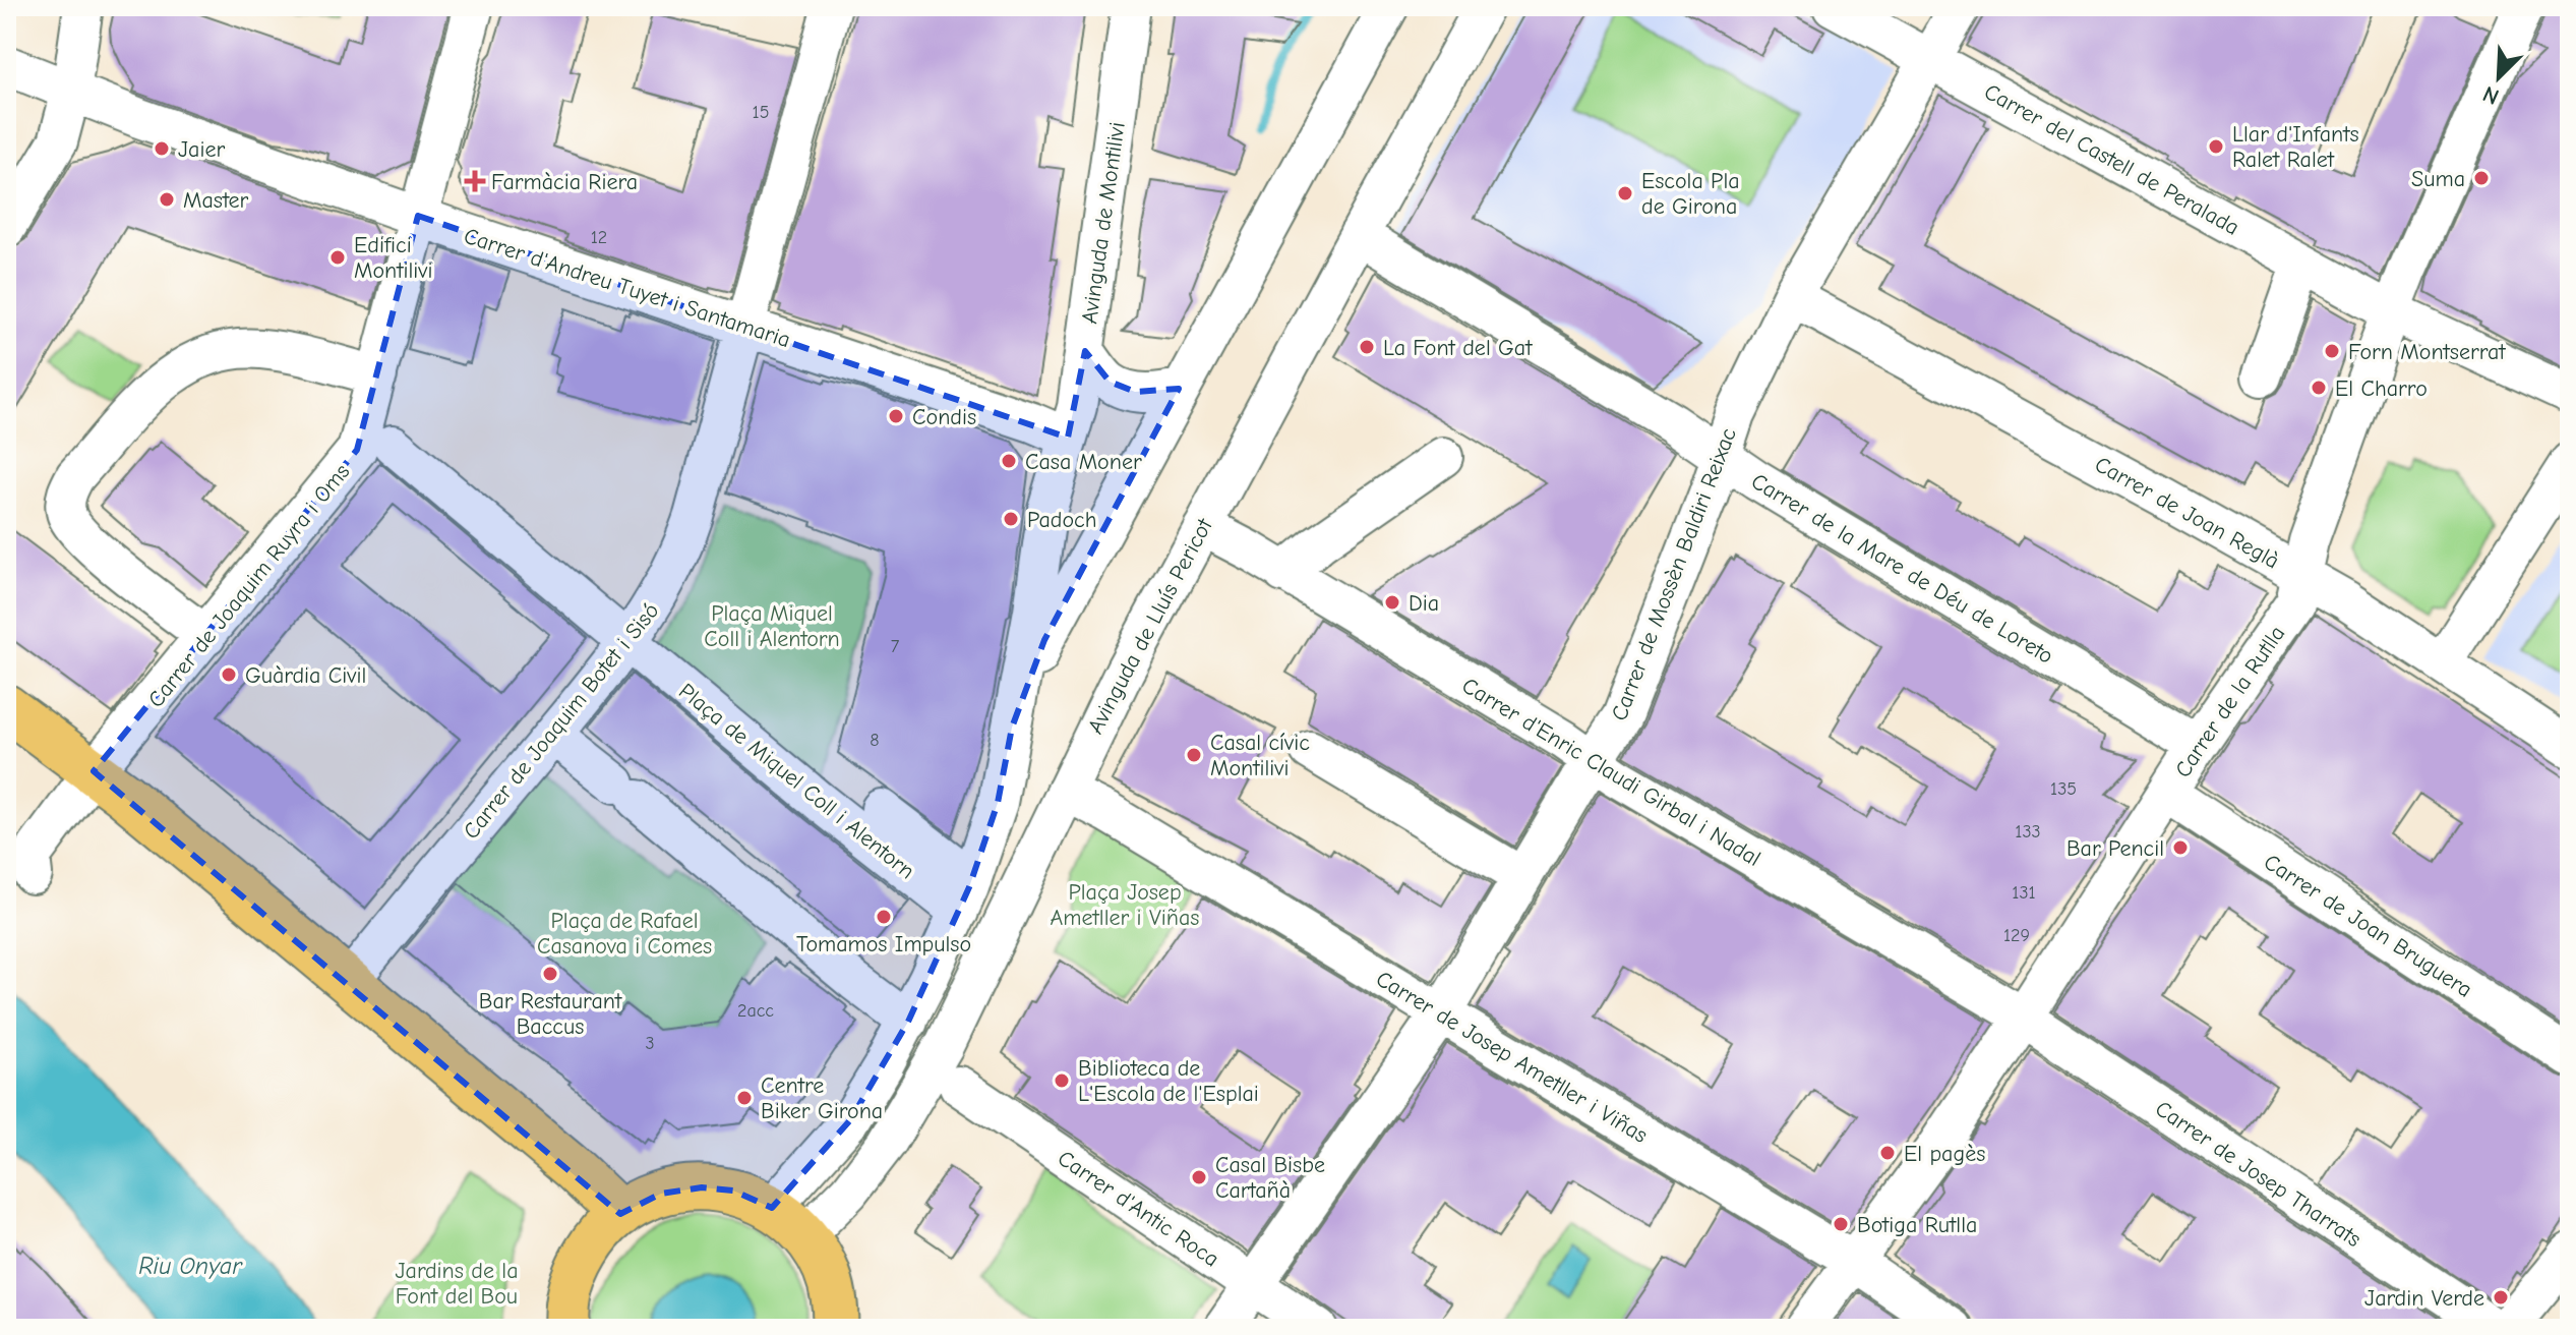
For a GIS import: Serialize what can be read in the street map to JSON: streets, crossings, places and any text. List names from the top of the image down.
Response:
{
  "streets": {
    "street": [
      "Carrer del Castell de Peralada",
      "Avinguda de Montilivi",
      "Carrer d'Andreu Tuyet i Santamaria",
      "Carrer de Joan Reglà",
      "Carrer de la Mare de Déu de Loreto",
      "Carrer de Mossèn Baldiri Reixac",
      "Carrer de Joaquim Ruyra i Oms",
      "Avinguda de Lluís Pericot",
      "Carrer de la Rutlla",
      "Carrer de Joaquim Botet i Sisó",
      "Carrer d'Enric Claudi Girbal i Nadal",
      "Plaça de Miquel Coll i Alentorn",
      "Carrer de Joan Bruguera",
      "Carrer de Josep Ametller i Viñas",
      "Carrer de Josep Tharrats",
      "Carrer d'Antic Roca"
    ]
  },
  "crossings": [
    ["Carrer del Castell de Peralada", "Carrer de Mossèn Baldiri Reixac"],
    ["Carrer del Castell de Peralada", "Carrer de la Rutlla"],
    ["Avinguda de Montilivi", "Carrer d'Andreu Tuyet i Santamaria"],
    ["Carrer d'Andreu Tuyet i Santamaria", "Carrer de Joaquim Ruyra i Oms"],
    ["Carrer d'Andreu Tuyet i Santamaria", "Carrer de Joaquim Botet i Sisó"],
    ["Carrer de Joan Reglà", "Carrer de Mossèn Baldiri Reixac"],
    ["Carrer de Joan Reglà", "Carrer de la Rutlla"],
    ["Carrer de la Mare de Déu de Loreto", "Carrer de Mossèn Baldiri Reixac"],
    ["Carrer de la Mare de Déu de Loreto", "Avinguda de Lluís Pericot"],
    ["Carrer de la Mare de Déu de Loreto", "Carrer de la Rutlla"],
    ["Carrer de Mossèn Baldiri Reixac", "Carrer d'Enric Claudi Girbal i Nadal"],
    ["Carrer de Mossèn Baldiri Reixac", "Carrer de Josep Ametller i Viñas"],
    ["Carrer de Mossèn Baldiri Reixac", "Carrer d'Antic Roca"],
    ["Avinguda de Lluís Pericot", "Carrer d'Enric Claudi Girbal i Nadal"],
    ["Avinguda de Lluís Pericot", "Carrer de Josep Ametller i Viñas"],
    ["Carrer de la Rutlla", "Carrer d'Enric Claudi Girbal i Nadal"],
    ["Carrer de la Rutlla", "Carrer de Joan Bruguera"],
    ["Carrer de la Rutlla", "Carrer de Josep Ametller i Viñas"],
    ["Carrer de la Rutlla", "Carrer de Josep Tharrats"],
    ["Carrer d'Enric Claudi Girbal i Nadal", "Carrer de Josep Tharrats"]
  ],
  "water": ["Riu Onyar"],
  "parks": [
    "Plaça Miquel Coll i Alentorn",
    "Plaça Josep Ametller i Viñas",
    "Plaça de Rafael Casanova i Comes",
    "Jardins de la Font del Bou"
  ],
  "places": {
    "other": [
      "Llar d'Infants Ralet Ralet",
      "Jaier",
      "Suma",
      "Escola Pla de Girona",
      "Master",
      "Edifici Montilivi",
      "La Font del Gat",
      "Forn Montserrat",
      "El Charro",
      "Condis",
      "Casa Moner",
      "Padoch",
      "Dia",
      "Guàrdia Civil",
      "Casal cívic Montilivi",
      "Bar Pencil",
      "Tomamos Impulso",
      "Bar Restaurant Baccus",
      "Biblioteca de L'Escola de l'Esplai",
      "Centre Biker Girona",
      "El pagès",
      "Casal Bisbe Cartañà",
      "Botiga Rutlla",
      "Jardin Verde"
    ],
    "health": ["Farmàcia Riera"]
  },
  "house_numbers": [
    "15",
    "12",
    "7",
    "8",
    "135",
    "133",
    "131",
    "129",
    "2acc",
    "3"
  ],
  "north": "bottom left"
}
